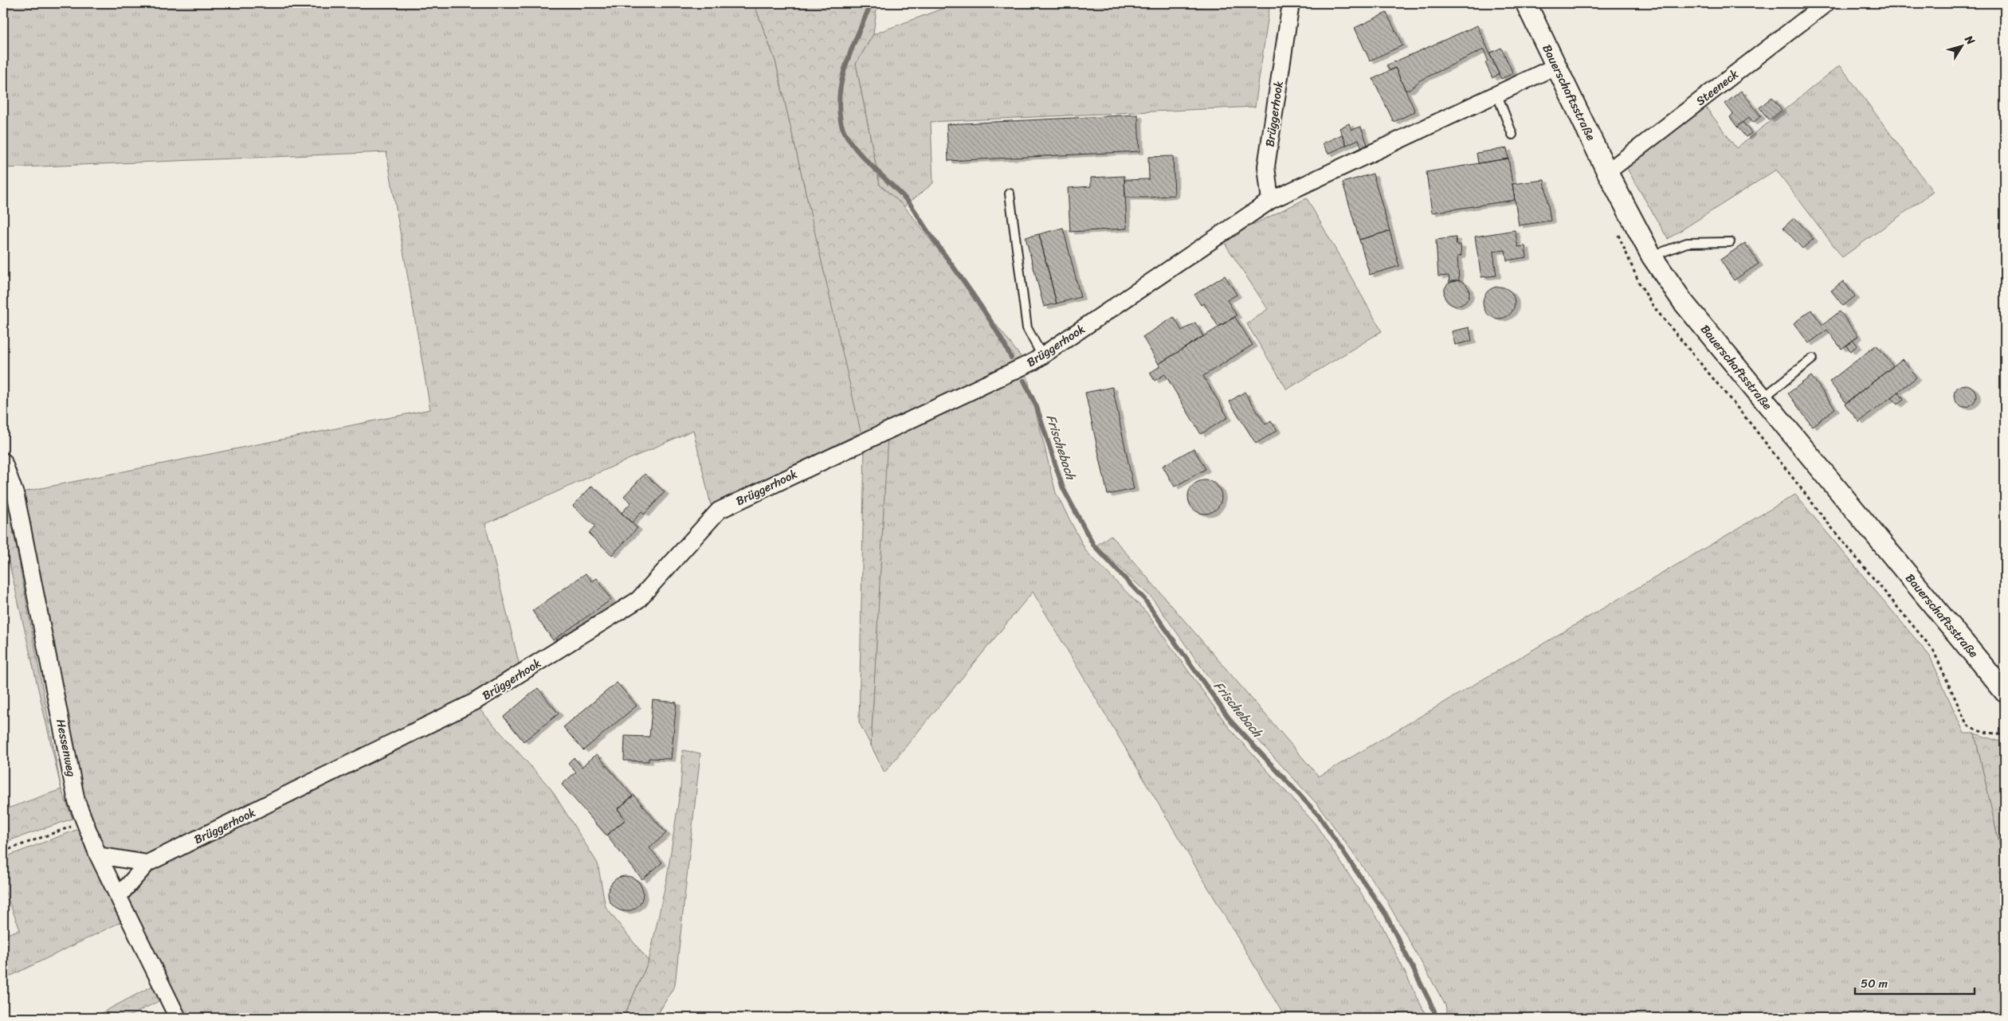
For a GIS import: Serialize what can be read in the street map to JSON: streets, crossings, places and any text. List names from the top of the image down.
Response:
{
  "streets": {
    "street": [
      "Steeneck",
      "Bauerschaftsstraße",
      "Brüggerhook",
      "Hessenweg"
    ]
  },
  "crossings": [
    ["Steeneck", "Bauerschaftsstraße"]
  ],
  "water": ["Frischebach"],
  "scale_bar": "50 m",
  "north": "top right"
}
